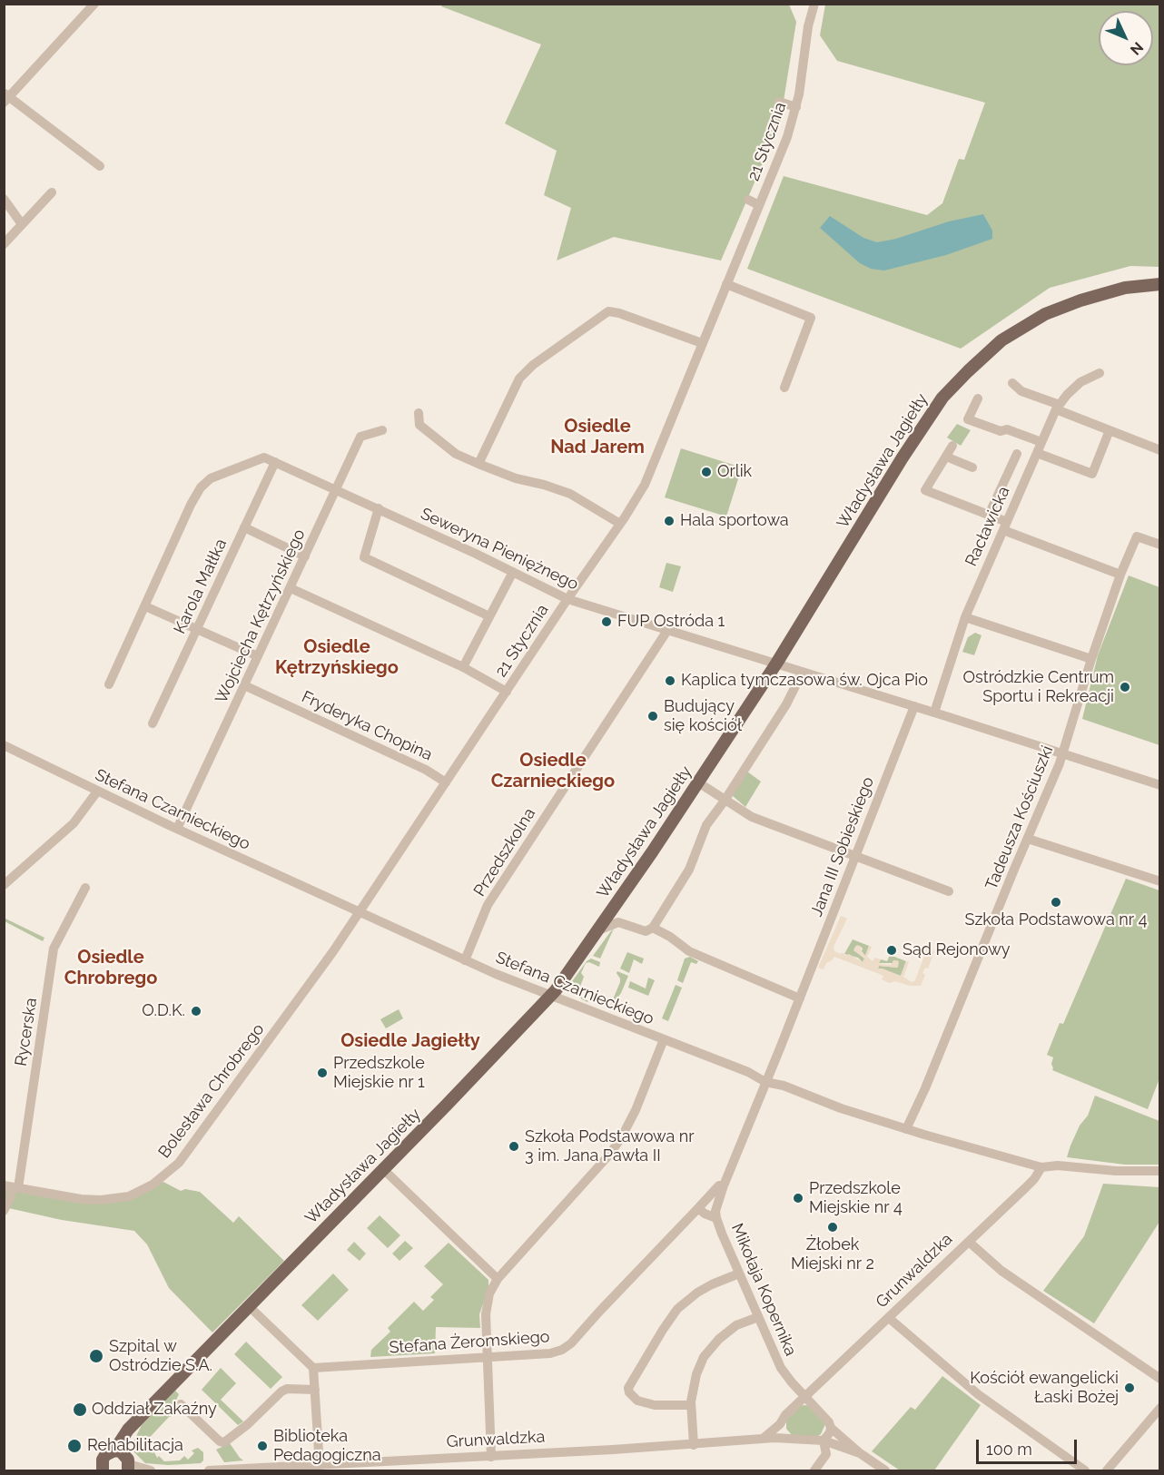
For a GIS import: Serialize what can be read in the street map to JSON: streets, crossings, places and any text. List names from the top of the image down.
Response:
{
  "streets": {
    "main road": ["Władysława Jagiełły"],
    "street": [
      "21 Stycznia",
      "Racławicka",
      "Seweryna Pieniężnego",
      "Karola Małłka",
      "Wojciecha Kętrzyńskiego",
      "Fryderyka Chopina",
      "Stefana Czarnieckiego",
      "Tadeusza Kościuszki",
      "Jana III Sobieskiego",
      "Przedszkolna",
      "Rycerska",
      "Bolesława Chrobrego",
      "Grunwaldzka",
      "Mikołaja Kopernika",
      "Stefana Żeromskiego"
    ]
  },
  "crossings": [
    ["21 Stycznia", "Seweryna Pieniężnego"],
    ["21 Stycznia", "Fryderyka Chopina"],
    ["21 Stycznia", "Stefana Czarnieckiego"],
    ["21 Stycznia", "Bolesława Chrobrego"],
    ["Władysława Jagiełły", "Seweryna Pieniężnego"],
    ["Władysława Jagiełły", "Stefana Czarnieckiego"],
    ["Racławicka", "Seweryna Pieniężnego"],
    ["Seweryna Pieniężnego", "Karola Małłka"],
    ["Seweryna Pieniężnego", "Wojciecha Kętrzyńskiego"],
    ["Seweryna Pieniężnego", "Tadeusza Kościuszki"],
    ["Seweryna Pieniężnego", "Jana III Sobieskiego"],
    ["Seweryna Pieniężnego", "Przedszkolna"],
    ["Wojciecha Kętrzyńskiego", "Fryderyka Chopina"],
    ["Wojciecha Kętrzyńskiego", "Stefana Czarnieckiego"],
    ["Stefana Czarnieckiego", "Tadeusza Kościuszki"],
    ["Stefana Czarnieckiego", "Jana III Sobieskiego"],
    ["Stefana Czarnieckiego", "Przedszkolna"],
    ["Stefana Czarnieckiego", "Bolesława Chrobrego"],
    ["Stefana Czarnieckiego", "Grunwaldzka"],
    ["Stefana Czarnieckiego", "Mikołaja Kopernika"],
    ["Jana III Sobieskiego", "Mikołaja Kopernika"],
    ["Rycerska", "Bolesława Chrobrego"],
    ["Grunwaldzka", "Mikołaja Kopernika"],
    ["Mikołaja Kopernika", "Stefana Żeromskiego"]
  ],
  "districts": [
    "Osiedle Nad Jarem",
    "Osiedle Kętrzyńskiego",
    "Osiedle Czarnieckiego",
    "Osiedle Chrobrego",
    "Osiedle Jagiełły"
  ],
  "places": [
    "Orlik",
    "Hala sportowa",
    "FUP Ostróda 1",
    "Kaplica tymczasowa św. Ojca Pio",
    "Ostródzkie Centrum Sportu i Rekreacji",
    "Budujący się kościół",
    "Szkoła Podstawowa nr 4",
    "Sąd Rejonowy",
    "O.D.K.",
    "Przedszkole Miejskie nr 1",
    "Szkoła Podstawowa nr 3 im. Jana Pawła II",
    "Przedszkole Miejskie nr 4",
    "Żłobek Miejski nr 2",
    "Szpital w Ostródzie S.A.",
    "Kościół ewangelicki Łaski Bożej",
    "Oddział Zakaźny",
    "Rehabilitacja",
    "Biblioteka Pedagogiczna"
  ],
  "scale_bar": "100 m",
  "north": "bottom right"
}
